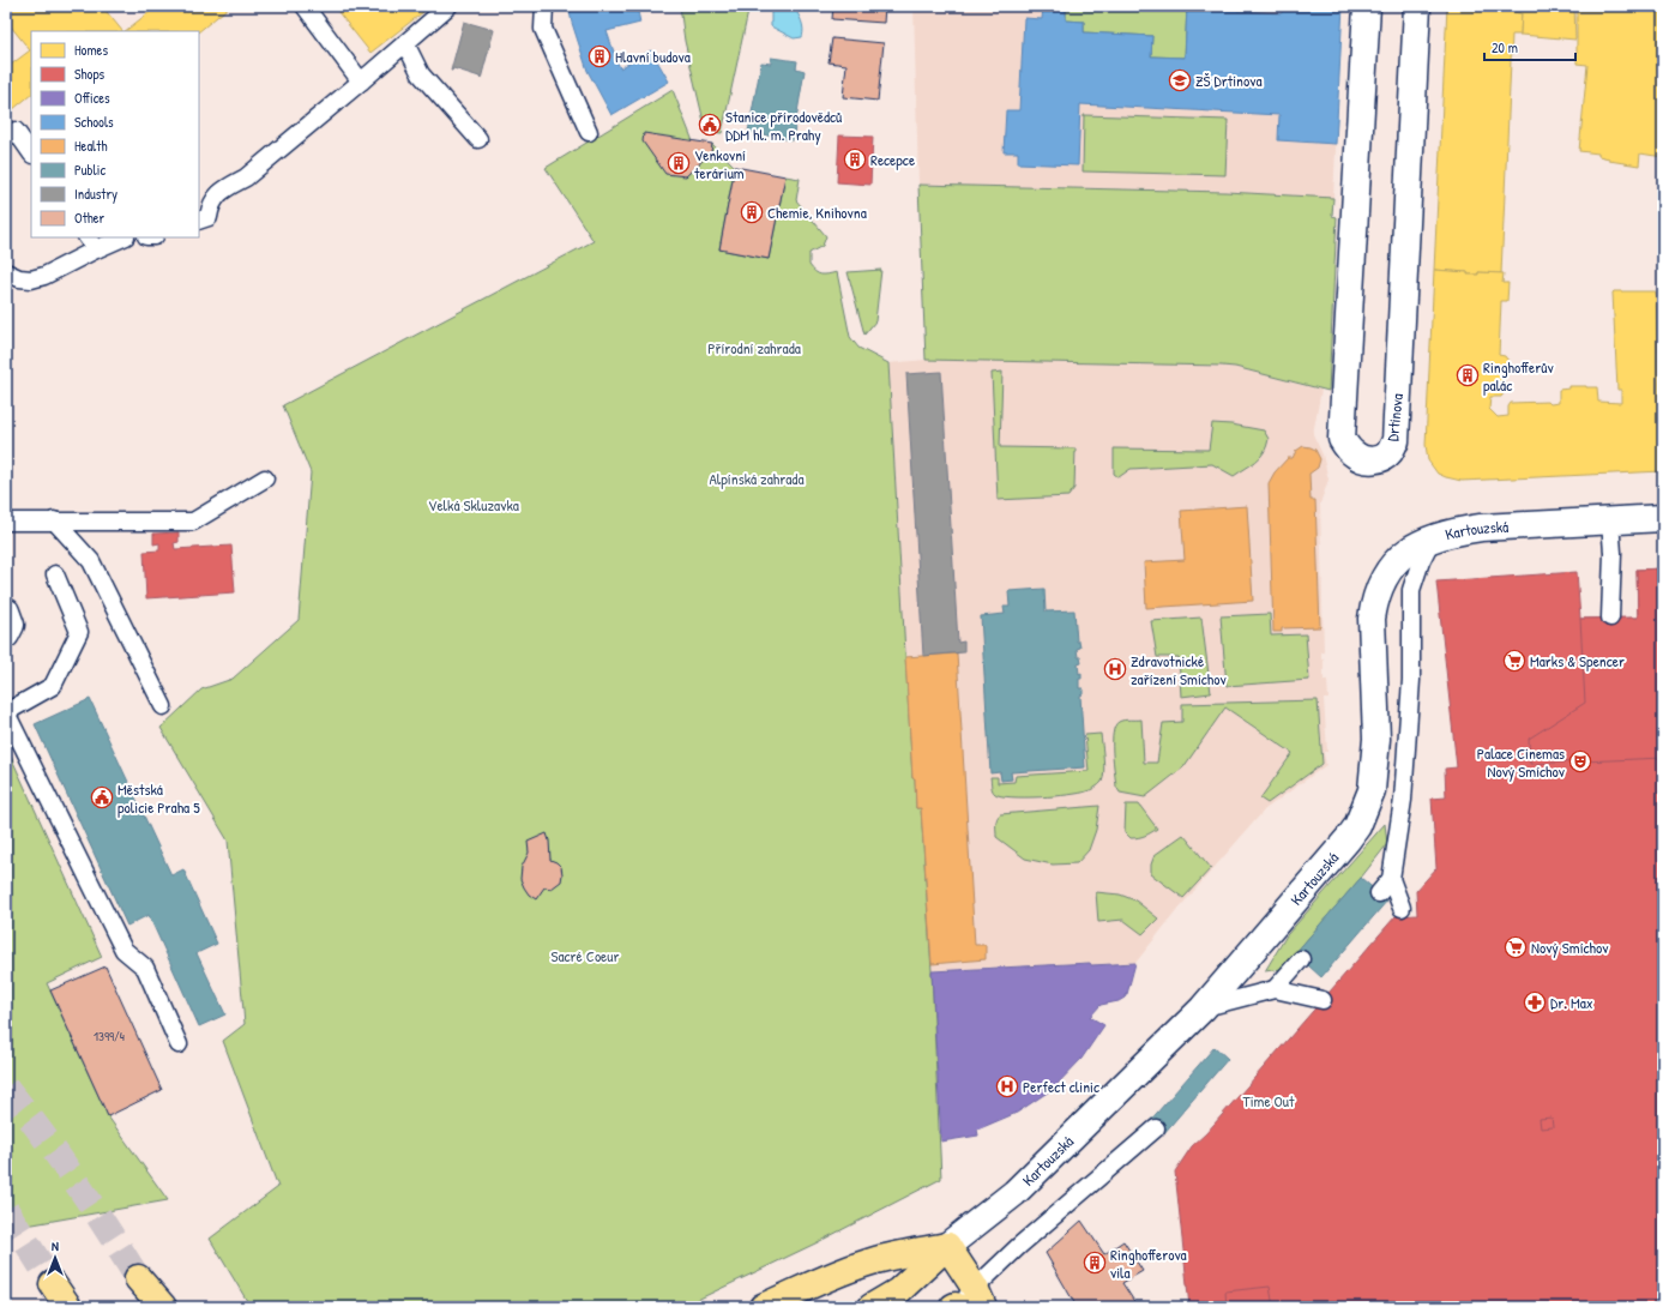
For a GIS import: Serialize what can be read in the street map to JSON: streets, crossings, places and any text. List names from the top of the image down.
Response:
{
  "streets": {
    "main road": ["Drtinova", "Kartouzská"]
  },
  "parks": [
    "Přírodní zahrada",
    "Alpínská zahrada",
    "Velká Skluzavka",
    "Sacré Coeur",
    "Time Out"
  ],
  "places": {
    "building": [
      "Hlavní budova",
      "Recepce",
      "Venkovní terárium",
      "Chemie, Knihovna",
      "Ringhofferův palác",
      "Ringhofferova vila"
    ],
    "school or university": ["ZŠ Drtinova"],
    "public building": ["Stanice přírodovědců DDM hl. m. Prahy", "Městská policie Praha 5"],
    "supermarket": ["Marks & Spencer", "Nový Smíchov"],
    "hospital": ["Zdravotnické zařízení Smíchov", "Perfect clinic"],
    "theatre": ["Palace Cinemas Nový Smíchov"],
    "pharmacy": ["Dr. Max"]
  },
  "house_numbers": ["1399/4"],
  "legend": [
    "Homes",
    "Shops",
    "Offices",
    "Schools",
    "Health",
    "Public",
    "Industry",
    "Other"
  ],
  "scale_bar": "20 m",
  "north": "top"
}
